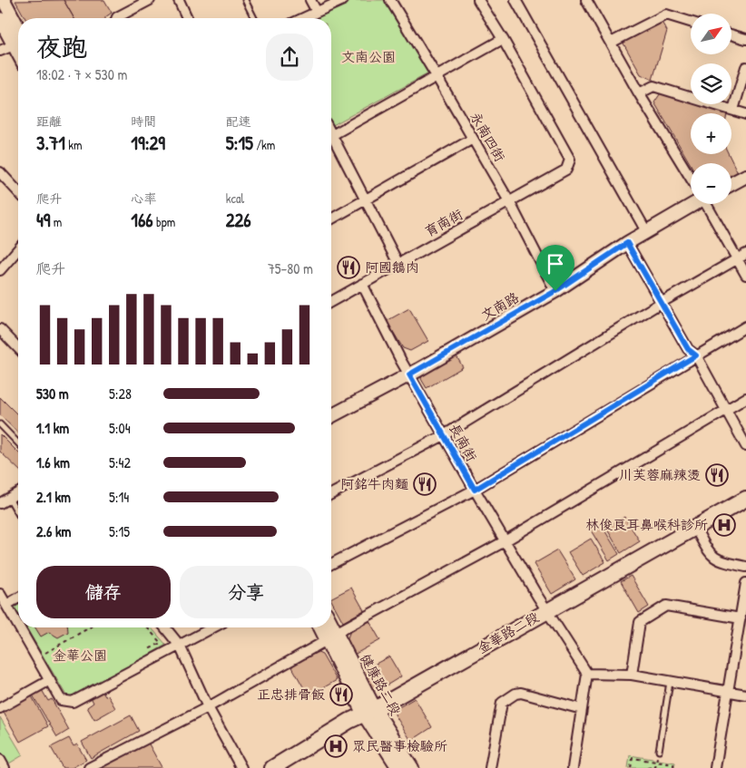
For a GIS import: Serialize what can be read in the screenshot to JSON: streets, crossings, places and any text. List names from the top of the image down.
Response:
{
  "streets": {
    "main road": ["金華路二段"],
    "street": [
      "永南四街",
      "育南街",
      "文南路",
      "長南街",
      "健康路二段"
    ]
  },
  "crossings": [
    ["永南四街", "育南街"],
    ["永南四街", "文南路"],
    ["育南街", "長南街"],
    ["文南路", "長南街"],
    ["長南街", "金華路二段"],
    ["金華路二段", "健康路二段"]
  ],
  "parks": ["文南公園", "金華公園"],
  "places": {
    "restaurant": [
      "阿國鵝肉",
      "川芙蓉麻辣燙",
      "阿銘牛肉麵",
      "正忠排骨飯"
    ],
    "hospital": ["林俊良耳鼻喉科診所", "眾民醫事檢驗所"]
  },
  "north": "top right",
  "page": {
    "map_buttons": ["+", "−"],
    "heading": ["夜跑", "18:02 · 7 × 530 m"],
    "stats": [
      ["距離", "3.71 km"],
      ["時間", "19:29"],
      ["配速", "5:15 /km"],
      ["爬升", "49 m"],
      ["心率", "166 bpm"],
      ["kcal", "226"]
    ],
    "chart": ["爬升", "75–80 m"],
    "list": [
      {
        "name": "530 m",
        "note": "5:28"
      },
      {
        "name": "1.1 km",
        "note": "5:04"
      },
      {
        "name": "1.6 km",
        "note": "5:42"
      },
      {
        "name": "2.1 km",
        "note": "5:14"
      },
      {
        "name": "2.6 km",
        "note": "5:15"
      }
    ],
    "buttons": ["儲存", "分享"]
  }
}
